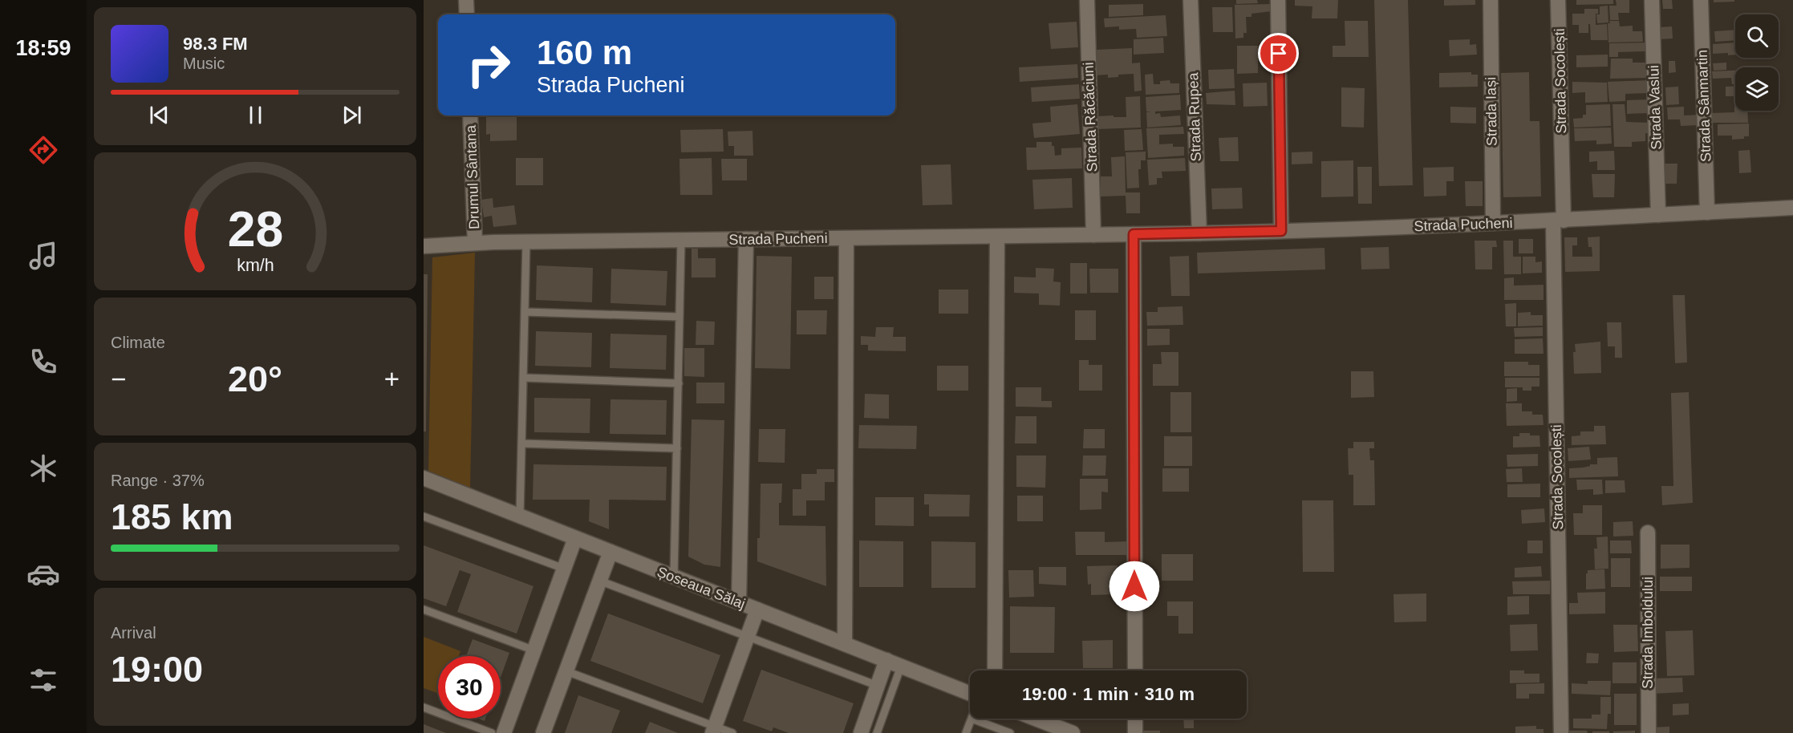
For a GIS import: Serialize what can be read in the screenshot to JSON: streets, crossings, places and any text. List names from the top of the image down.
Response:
{
  "streets": {
    "street": [
      "Strada Socolești",
      "Strada Sânmartin",
      "Strada Vaslui",
      "Strada Iași",
      "Strada Răcăciuni",
      "Strada Rupea",
      "Drumul Sântana",
      "Strada Pucheni",
      "Șoseaua Sălaj",
      "Strada Imboldului"
    ]
  },
  "crossings": [
    ["Strada Socolești", "Strada Pucheni"],
    ["Strada Sânmartin", "Strada Pucheni"],
    ["Strada Vaslui", "Strada Pucheni"],
    ["Strada Iași", "Strada Pucheni"],
    ["Strada Răcăciuni", "Strada Pucheni"],
    ["Strada Rupea", "Strada Pucheni"],
    ["Drumul Sântana", "Strada Pucheni"]
  ],
  "page": {
    "tabs": "18:59",
    "turn": ["160 m", "Strada Pucheni"],
    "song": ["98.3 FM", "Music"],
    "tile": [
      "Climate",
      ["Range · 37%", "185 km"],
      ["Arrival", "19:00"]
    ],
    "heat": ["−", "20°", "+"],
    "limit": "30",
    "trip": "19:00 · 1 min · 310 m",
    "gauge": ["28", "km/h"]
  }
}
